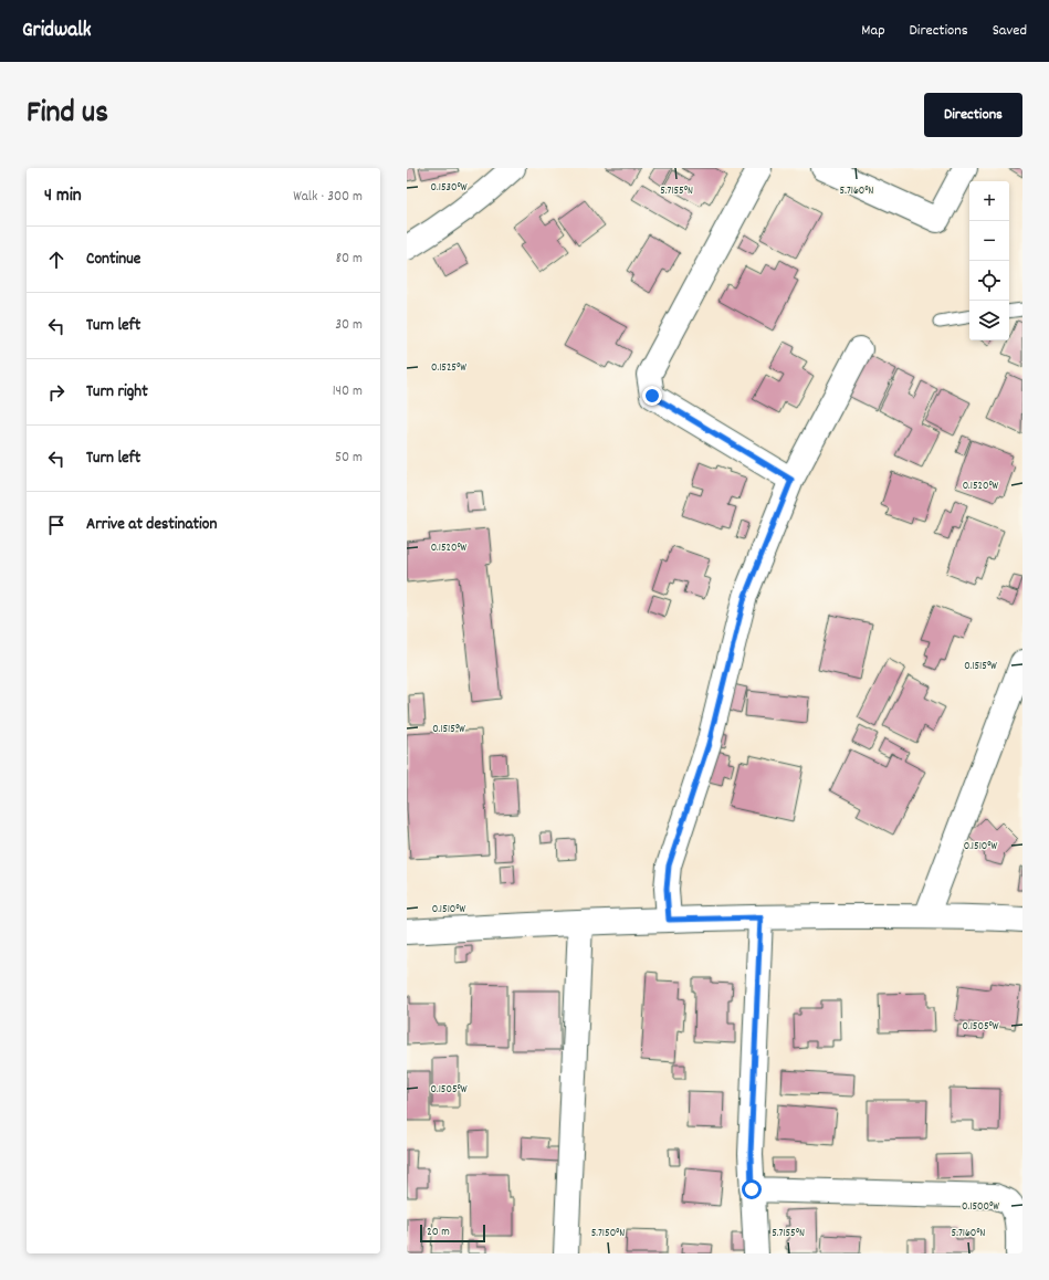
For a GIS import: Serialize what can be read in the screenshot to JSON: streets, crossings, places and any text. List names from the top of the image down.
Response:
{
  "scale_bar": "20 m",
  "page": {
    "header": "Gridwalk",
    "nav": ["Map", "Directions", "Saved"],
    "title": "Find us",
    "buttons": "Directions",
    "heading": ["4 min", "Walk · 300 m"],
    "map_buttons": ["+", "−"],
    "list": [
      ["Continue", "80 m"],
      ["Turn left", "30 m"],
      ["Turn right", "140 m"],
      ["Turn left", "50 m"],
      "Arrive at destination"
    ],
    "scale": "20 m"
  },
  "coordinates": [
    "0.1530°W",
    "5.7155°N",
    "5.7160°N",
    "0.1525°W",
    "0.1520°W",
    "0.1515°W",
    "0.1510°W",
    "0.1505°W",
    "0.1500°W",
    "5.7150°N"
  ]
}
